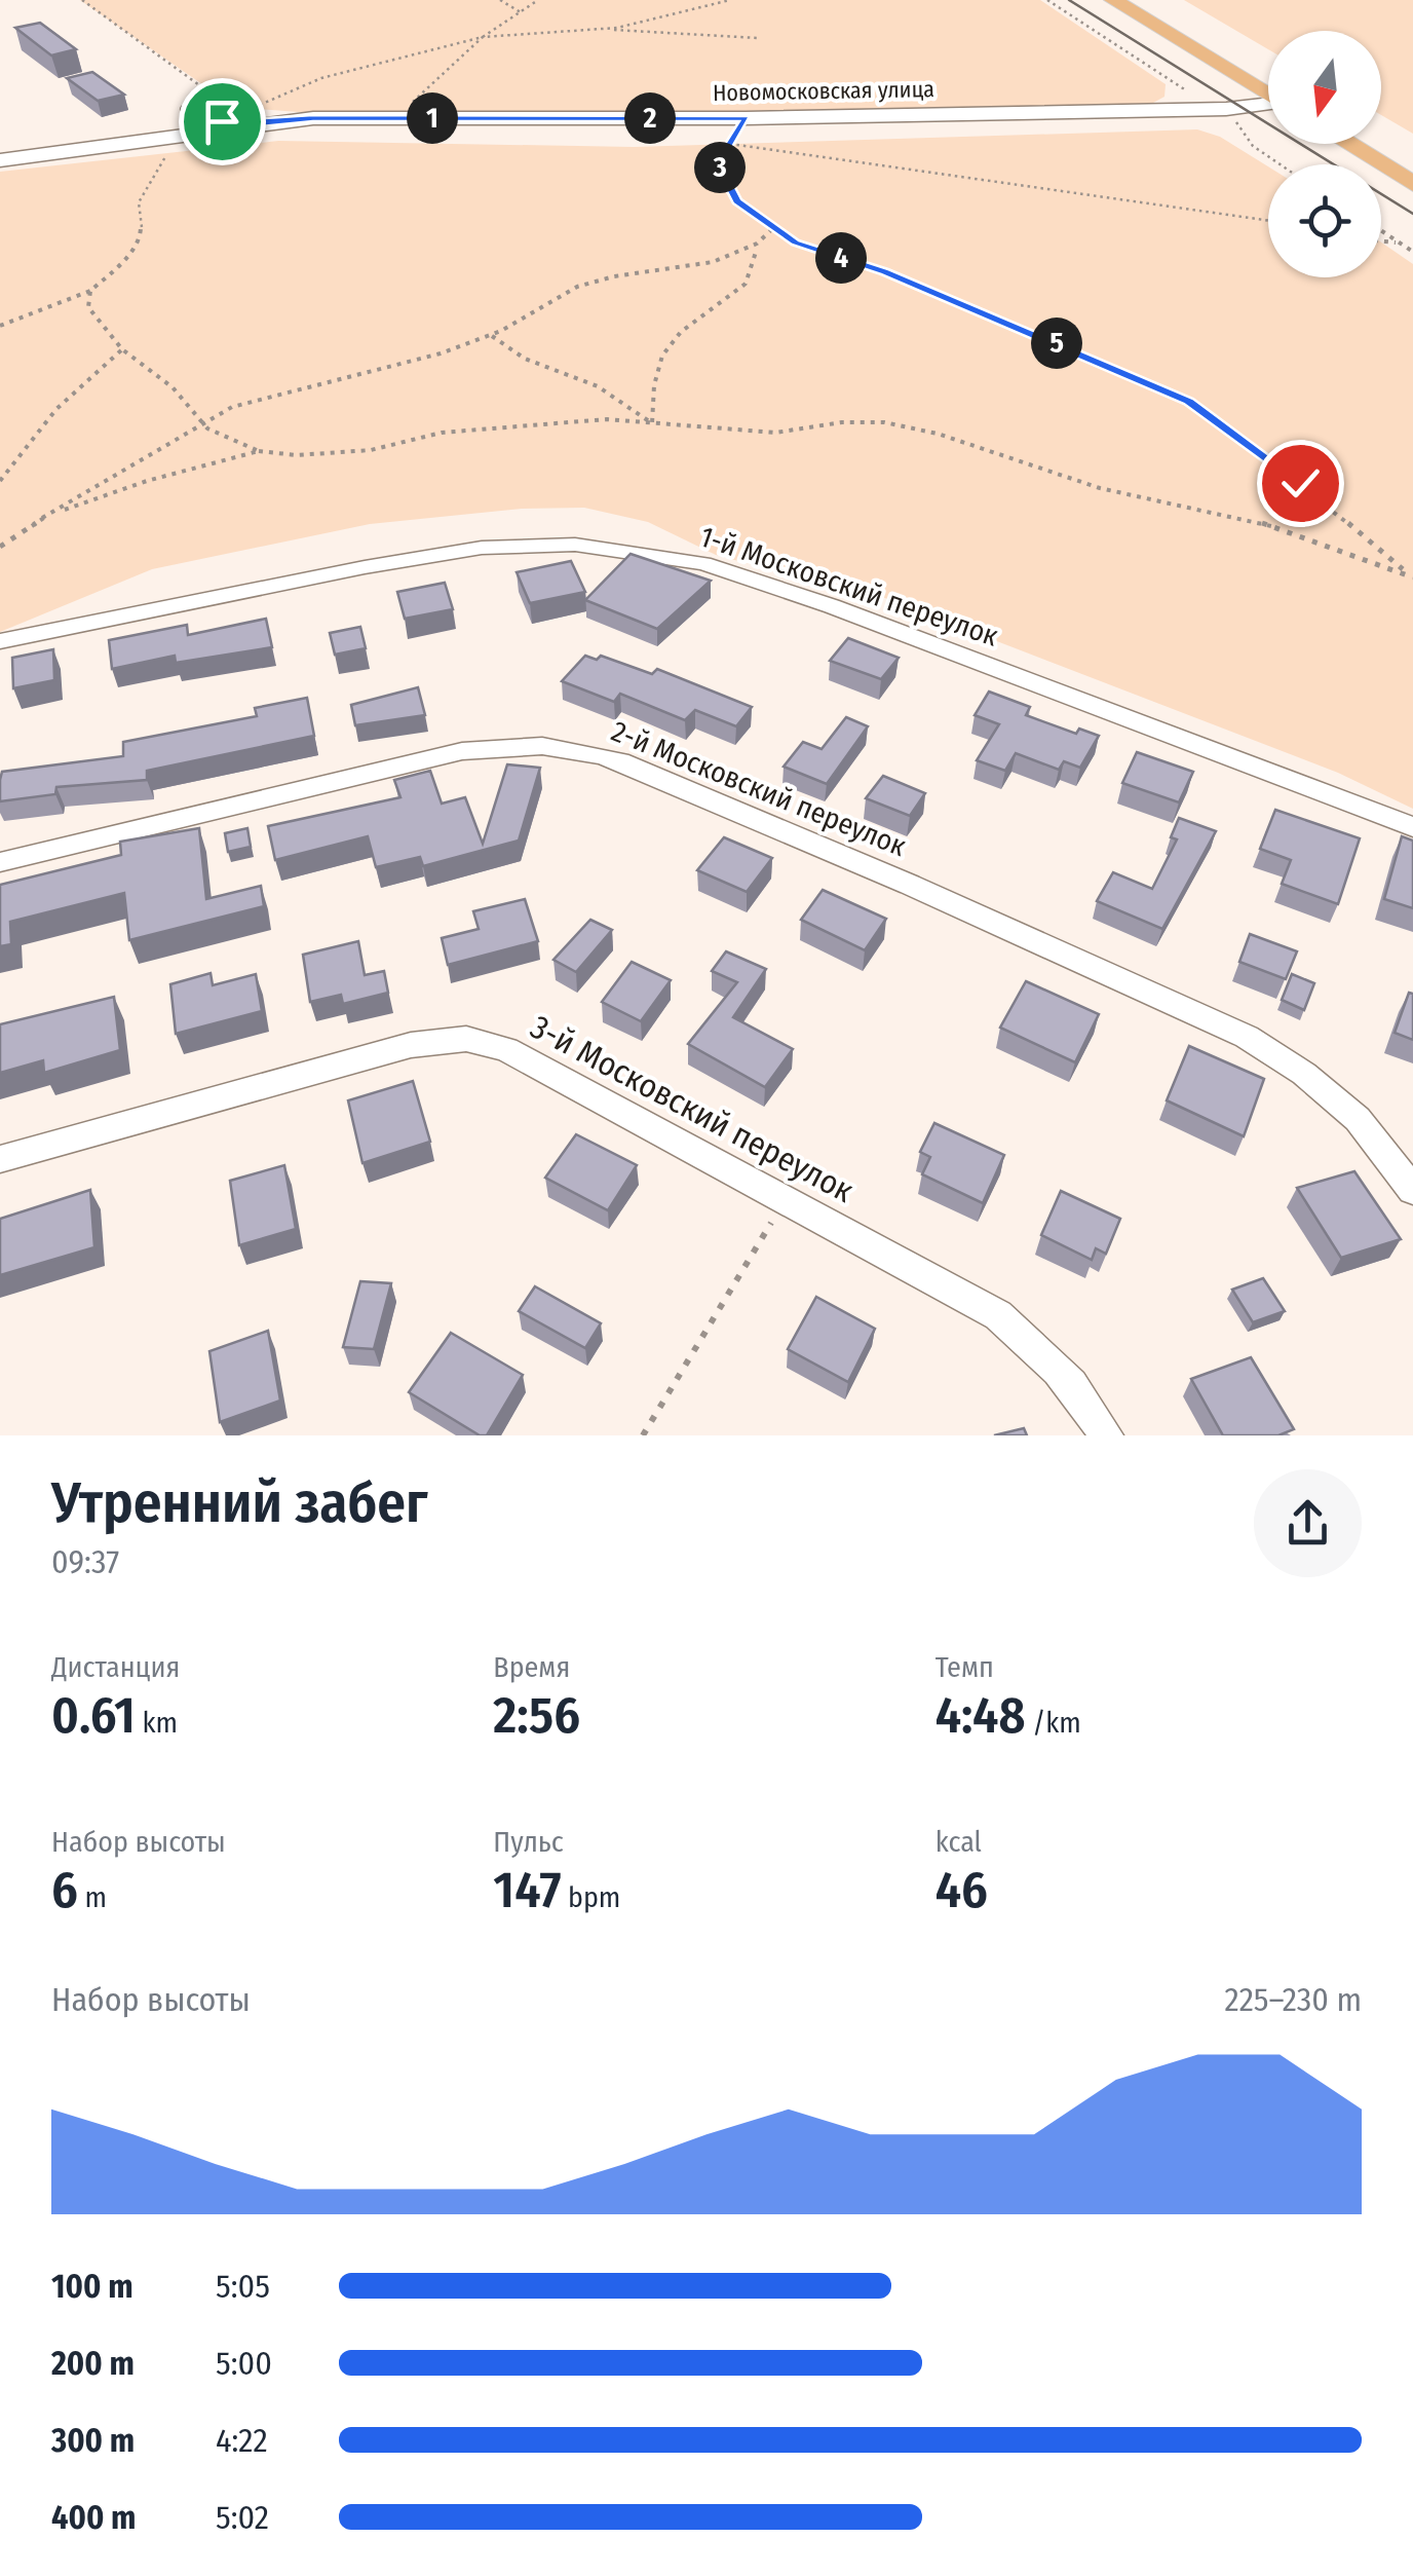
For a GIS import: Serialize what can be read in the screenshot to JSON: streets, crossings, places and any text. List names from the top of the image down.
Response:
{
  "streets": {
    "street": [
      "Новомосковская улица",
      "1-й Московский переулок",
      "2-й Московский переулок",
      "3-й Московский переулок"
    ]
  },
  "north": "bottom",
  "page": {
    "pins": [
      "1",
      "2",
      "3",
      "4",
      "5"
    ],
    "heading": ["Утренний забег", "09:37"],
    "stats": [
      ["Дистанция", "0.61 km"],
      ["Время", "2:56"],
      ["Темп", "4:48 /km"],
      ["Набор высоты", "6 m"],
      ["Пульс", "147 bpm"],
      ["kcal", "46"]
    ],
    "chart": ["Набор высоты", "225–230 m"],
    "list": [
      {
        "name": "100 m",
        "note": "5:05"
      },
      {
        "name": "200 m",
        "note": "5:00"
      },
      {
        "name": "300 m",
        "note": "4:22"
      },
      {
        "name": "400 m",
        "note": "5:02"
      }
    ]
  }
}
